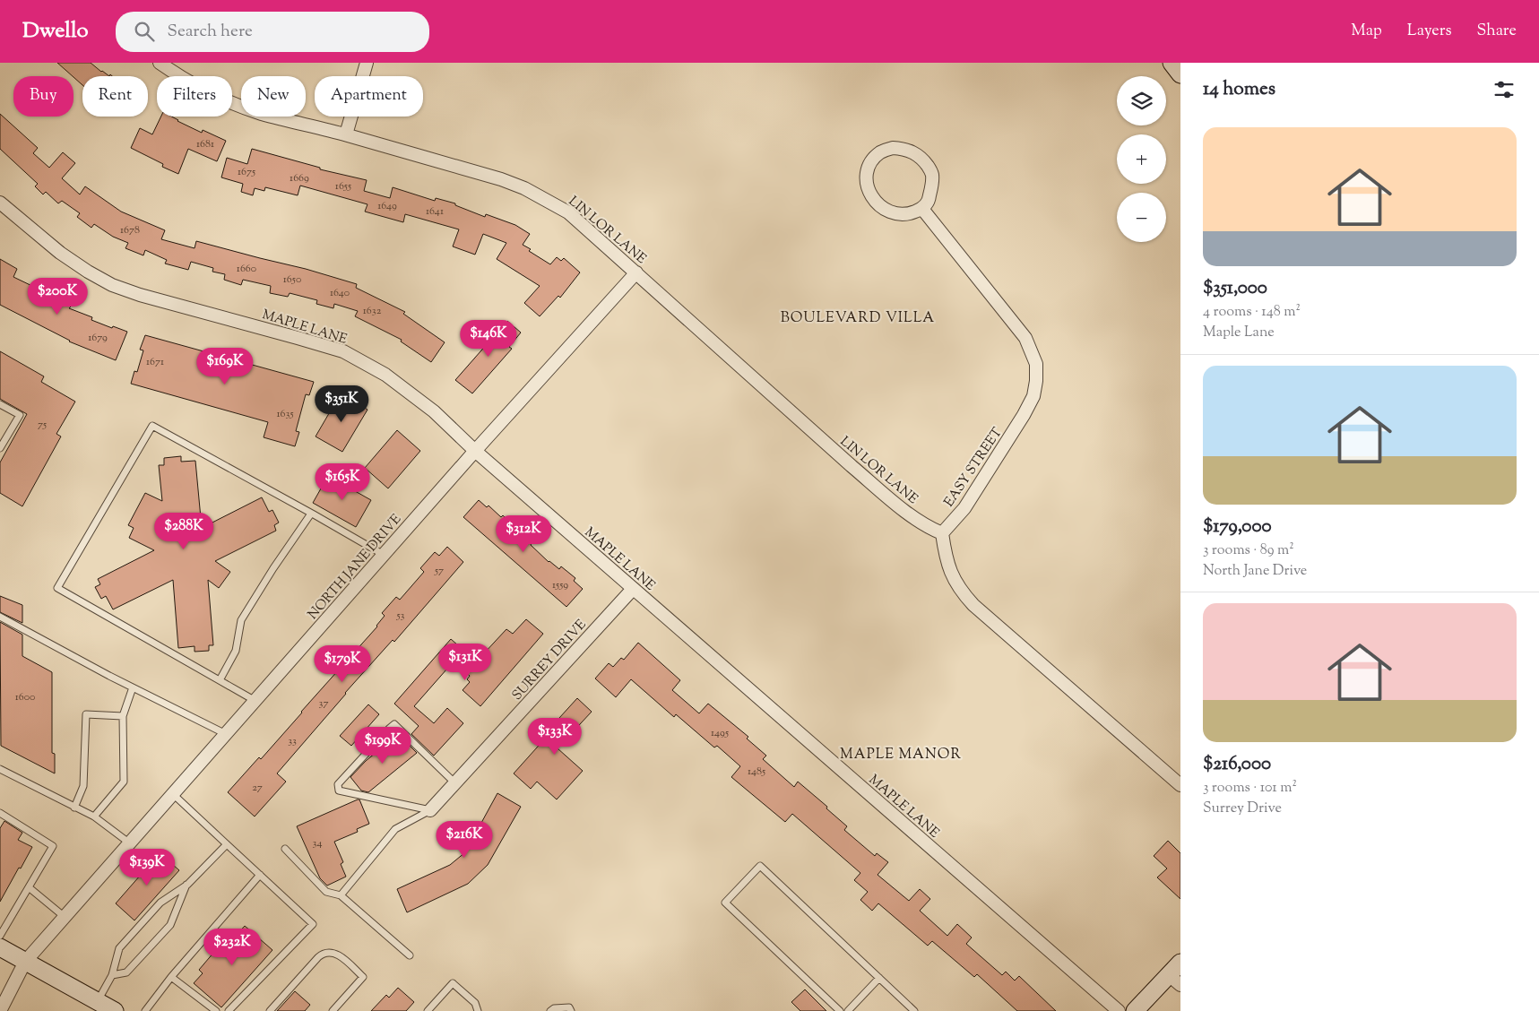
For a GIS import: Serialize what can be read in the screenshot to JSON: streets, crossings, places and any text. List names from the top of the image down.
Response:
{
  "streets": {
    "street": [
      "LIN LOR LANE",
      "MAPLE LANE",
      "EASY STREET",
      "NORTH JANE DRIVE",
      "SURREY DRIVE"
    ]
  },
  "crossings": [
    ["LIN LOR LANE", "EASY STREET"],
    ["LIN LOR LANE", "NORTH JANE DRIVE"],
    ["MAPLE LANE", "NORTH JANE DRIVE"],
    ["MAPLE LANE", "SURREY DRIVE"]
  ],
  "districts": ["BOULEVARD VILLA", "MAPLE MANOR"],
  "house_numbers": [
    "1681",
    "1675",
    "1669",
    "1655",
    "1649",
    "1641",
    "1678",
    "1660",
    "1650",
    "1640",
    "1632",
    "1679",
    "1671",
    "1635",
    "75",
    "57",
    "1559",
    "53",
    "1600",
    "37",
    "1495",
    "33",
    "1485",
    "27",
    "34"
  ],
  "page": {
    "header": "Dwello",
    "search": "Search here",
    "nav": ["Map", "Layers", "Share"],
    "heading": "14 homes",
    "map_buttons": ["+", "−"],
    "chip": [
      "Buy",
      "Rent",
      "Filters",
      "New",
      "Apartment"
    ],
    "list": [
      {
        "name": "$351,000",
        "note": "4 rooms · 148 m² · Maple Lane"
      },
      {
        "name": "$179,000",
        "note": "3 rooms · 89 m² · North Jane Drive"
      },
      {
        "name": "$216,000",
        "note": "3 rooms · 101 m² · Surrey Drive"
      }
    ],
    "price": [
      "$200K",
      "$146K",
      "$169K",
      "$351K",
      "$165K",
      "$288K",
      "$312K",
      "$131K",
      "$179K",
      "$133K",
      "$199K",
      "$216K",
      "$139K",
      "$232K"
    ]
  }
}
